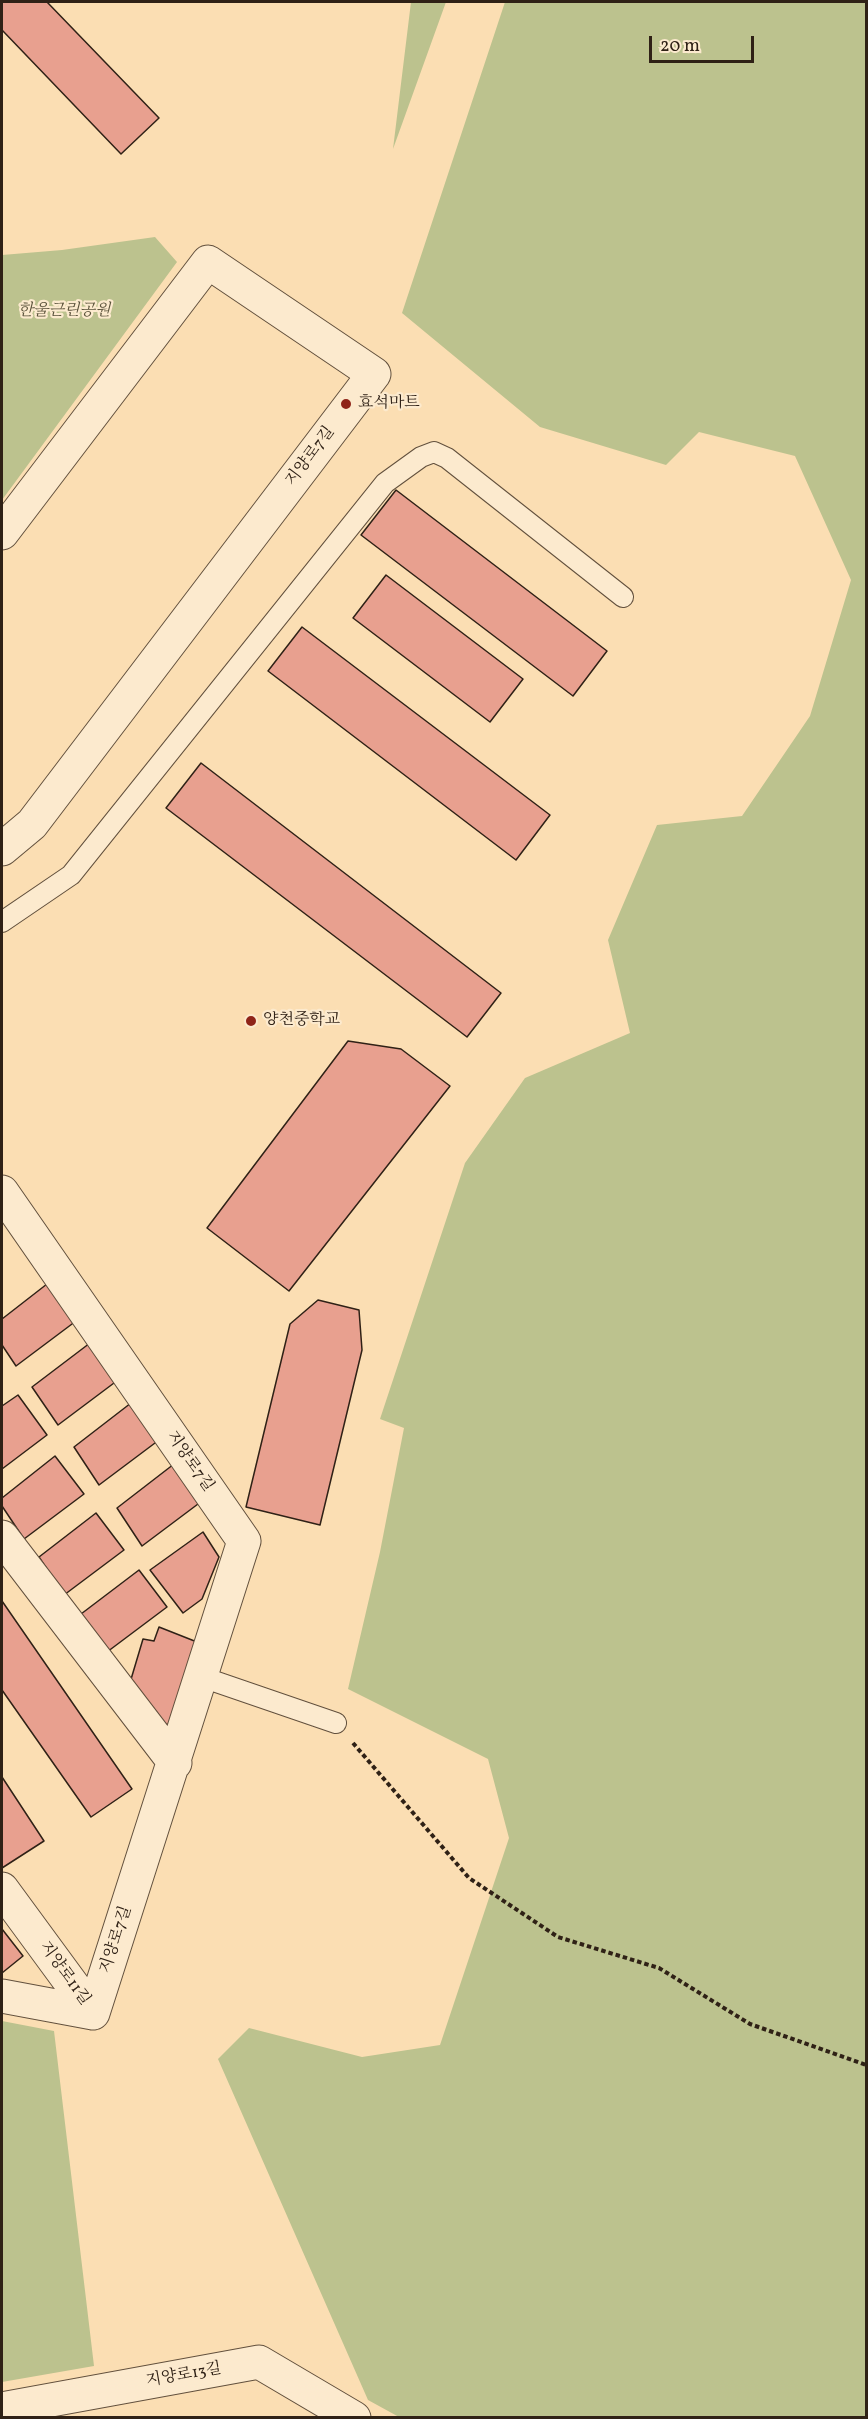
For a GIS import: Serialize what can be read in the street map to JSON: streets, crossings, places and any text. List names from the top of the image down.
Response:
{
  "streets": {
    "street": ["지양로7길", "지양로11길", "지양로13길"]
  },
  "crossings": [
    ["지양로7길", "지양로11길"]
  ],
  "parks": ["한울근린공원"],
  "places": ["효석마트", "양천중학교"],
  "scale_bar": "20 m"
}
